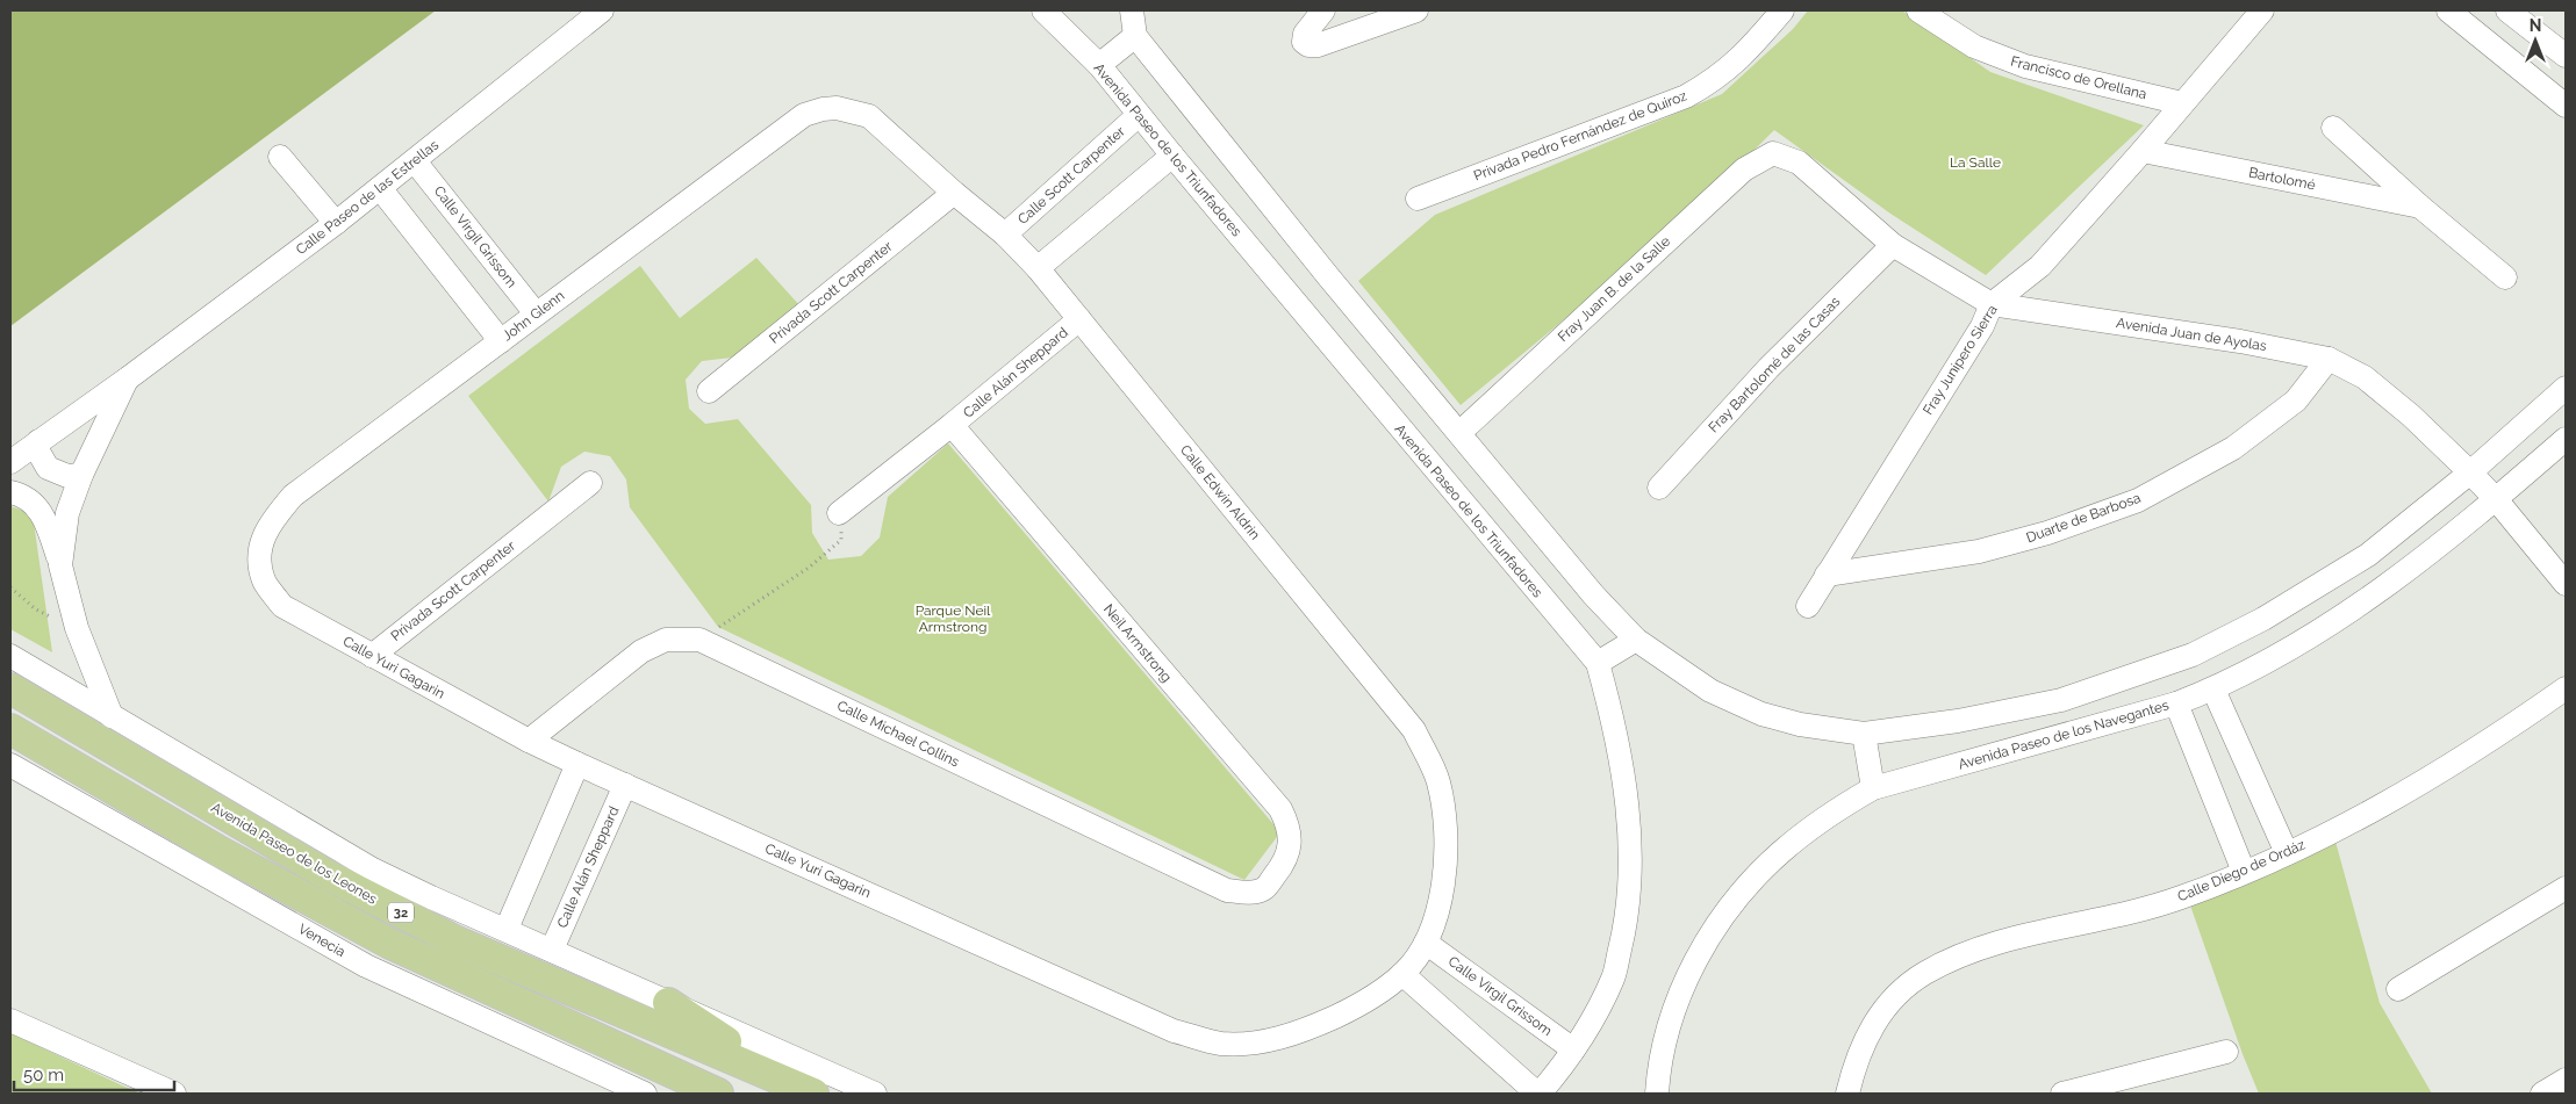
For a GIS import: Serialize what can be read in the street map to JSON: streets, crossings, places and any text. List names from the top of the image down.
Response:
{
  "streets": {
    "main road": ["Avenida Paseo de los Leones", "32"],
    "street": [
      "Francisco de Orellana",
      "Privada Pedro Fernández de Quiroz",
      "Avenida Paseo de los Triunfadores",
      "Calle Scott Carpenter",
      "Bartolomé",
      "Calle Paseo de las Estrellas",
      "Calle Virgil Grissom",
      "Fray Juan B. de la Salle",
      "Privada Scott Carpenter",
      "John Glenn",
      "Avenida Juan de Ayolas",
      "Fray Junípero Sierra",
      "Fray Bartolomé de las Casas",
      "Calle Alán Sheppard",
      "Calle Edwin Aldrin",
      "Duarte de Barbosa",
      "Neil Armstrong",
      "Calle Yuri Gagarin",
      "Calle Michael Collins",
      "Avenida Paseo de los Navegantes",
      "Calle Diego de Ordáz",
      "Venecia"
    ]
  },
  "crossings": [
    ["Francisco de Orellana", "Fray Junípero Sierra"],
    ["Avenida Paseo de los Triunfadores", "Calle Scott Carpenter"],
    ["Avenida Paseo de los Triunfadores", "Calle Virgil Grissom"],
    ["Calle Scott Carpenter", "Calle Edwin Aldrin"],
    ["Bartolomé", "Fray Junípero Sierra"],
    ["Calle Paseo de las Estrellas", "Calle Virgil Grissom"],
    ["Calle Virgil Grissom", "John Glenn"],
    ["Calle Virgil Grissom", "Calle Edwin Aldrin"],
    ["Calle Virgil Grissom", "Calle Yuri Gagarin"],
    ["Fray Juan B. de la Salle", "Avenida Juan de Ayolas"],
    ["Privada Scott Carpenter", "Calle Edwin Aldrin"],
    ["Privada Scott Carpenter", "Calle Yuri Gagarin"],
    ["John Glenn", "Calle Edwin Aldrin"],
    ["John Glenn", "Calle Yuri Gagarin"],
    ["Avenida Juan de Ayolas", "Fray Junípero Sierra"],
    ["Avenida Juan de Ayolas", "Fray Bartolomé de las Casas"],
    ["Avenida Juan de Ayolas", "Duarte de Barbosa"],
    ["Avenida Juan de Ayolas", "Avenida Paseo de los Navegantes"],
    ["Fray Junípero Sierra", "Duarte de Barbosa"],
    ["Calle Alán Sheppard", "Calle Edwin Aldrin"],
    ["Calle Alán Sheppard", "Neil Armstrong"],
    ["Calle Alán Sheppard", "Calle Yuri Gagarin"],
    ["Calle Edwin Aldrin", "Calle Yuri Gagarin"],
    ["Neil Armstrong", "Calle Michael Collins"],
    ["Calle Yuri Gagarin", "Calle Michael Collins"]
  ],
  "parks": ["La Salle", "Parque Neil Armstrong"],
  "scale_bar": "50 m",
  "north": "top"
}
